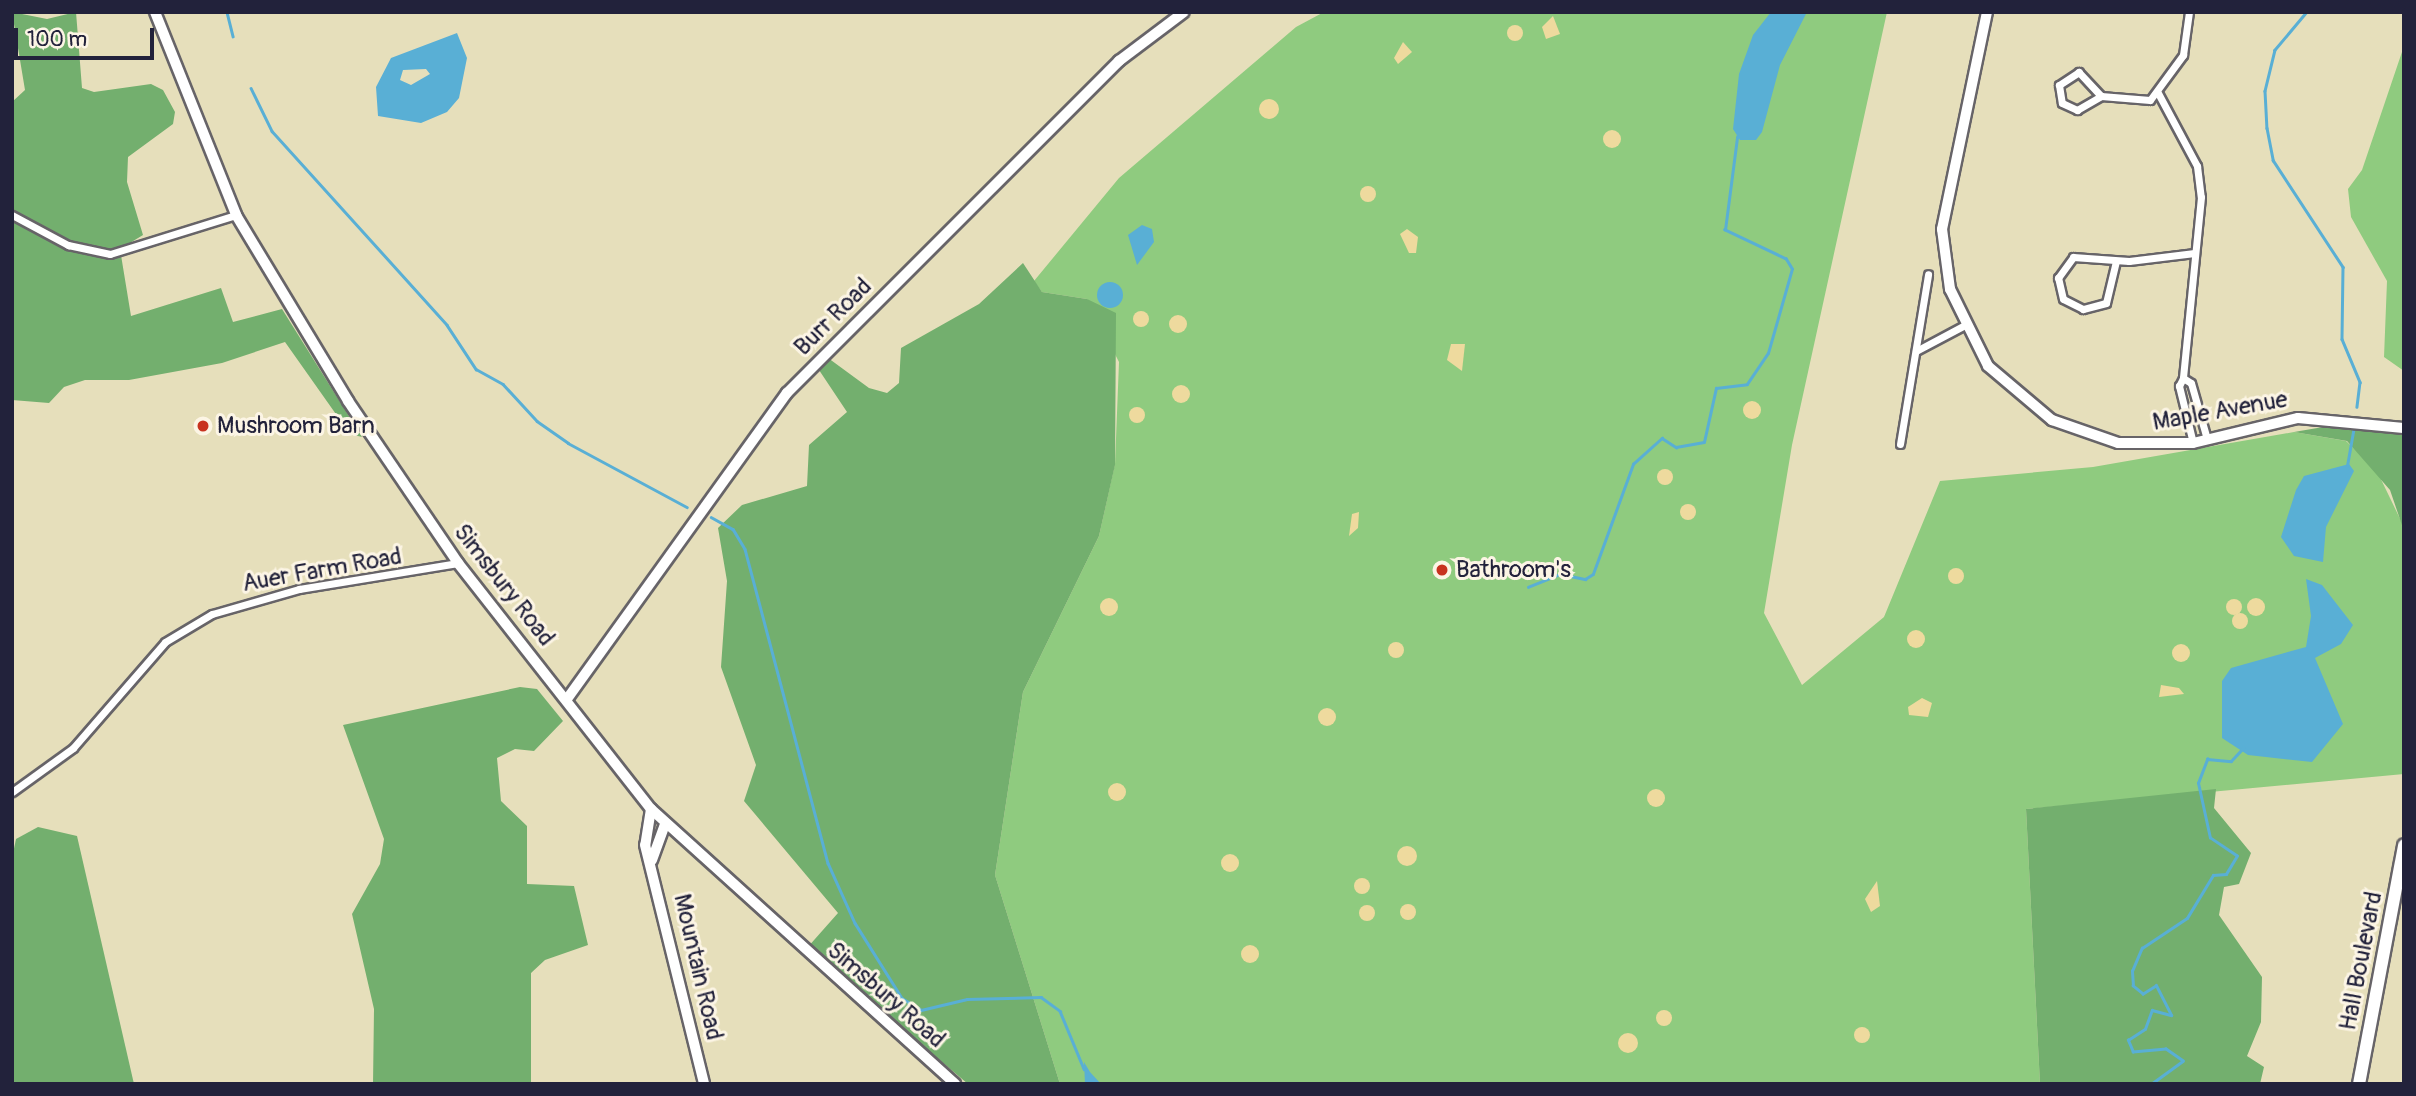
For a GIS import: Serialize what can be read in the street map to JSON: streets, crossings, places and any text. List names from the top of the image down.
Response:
{
  "streets": {
    "main road": ["Simsbury Road", "Hall Boulevard", "Mountain Road"],
    "street": ["Burr Road", "Maple Avenue", "Auer Farm Road"]
  },
  "crossings": [
    ["Burr Road", "Simsbury Road"],
    ["Auer Farm Road", "Simsbury Road"],
    ["Simsbury Road", "Mountain Road"]
  ],
  "places": ["Mushroom Barn", "Bathroom's"],
  "scale_bar": "100 m"
}
